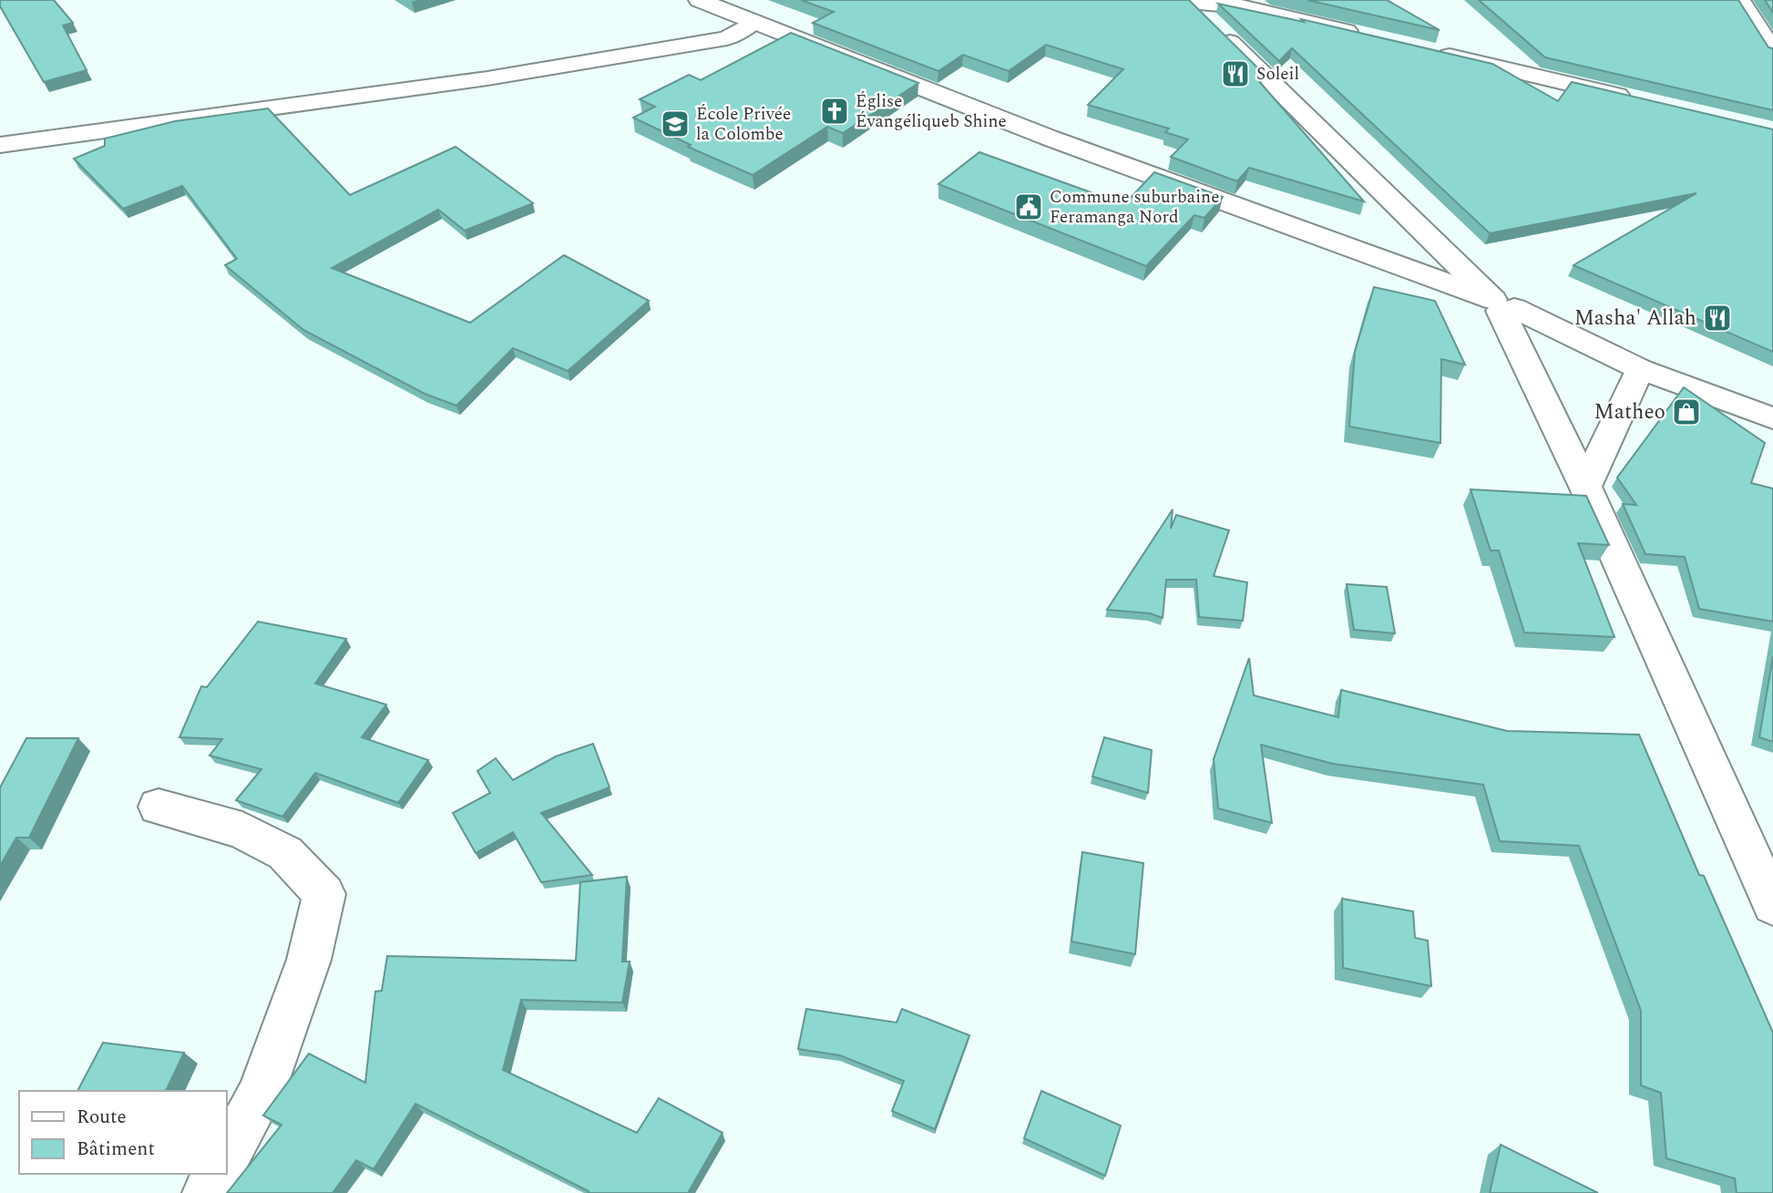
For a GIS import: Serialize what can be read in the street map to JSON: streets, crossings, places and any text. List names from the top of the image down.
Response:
{
  "places": {
    "restaurant": ["Soleil", "Masha' Allah"],
    "church": ["Église Évangéliqueb Shine"],
    "school or university": ["École Privée la Colombe"],
    "public building": ["Commune suburbaine Feramanga Nord"],
    "shop": ["Matheo"]
  },
  "legend": ["Route", "Bâtiment"]
}
